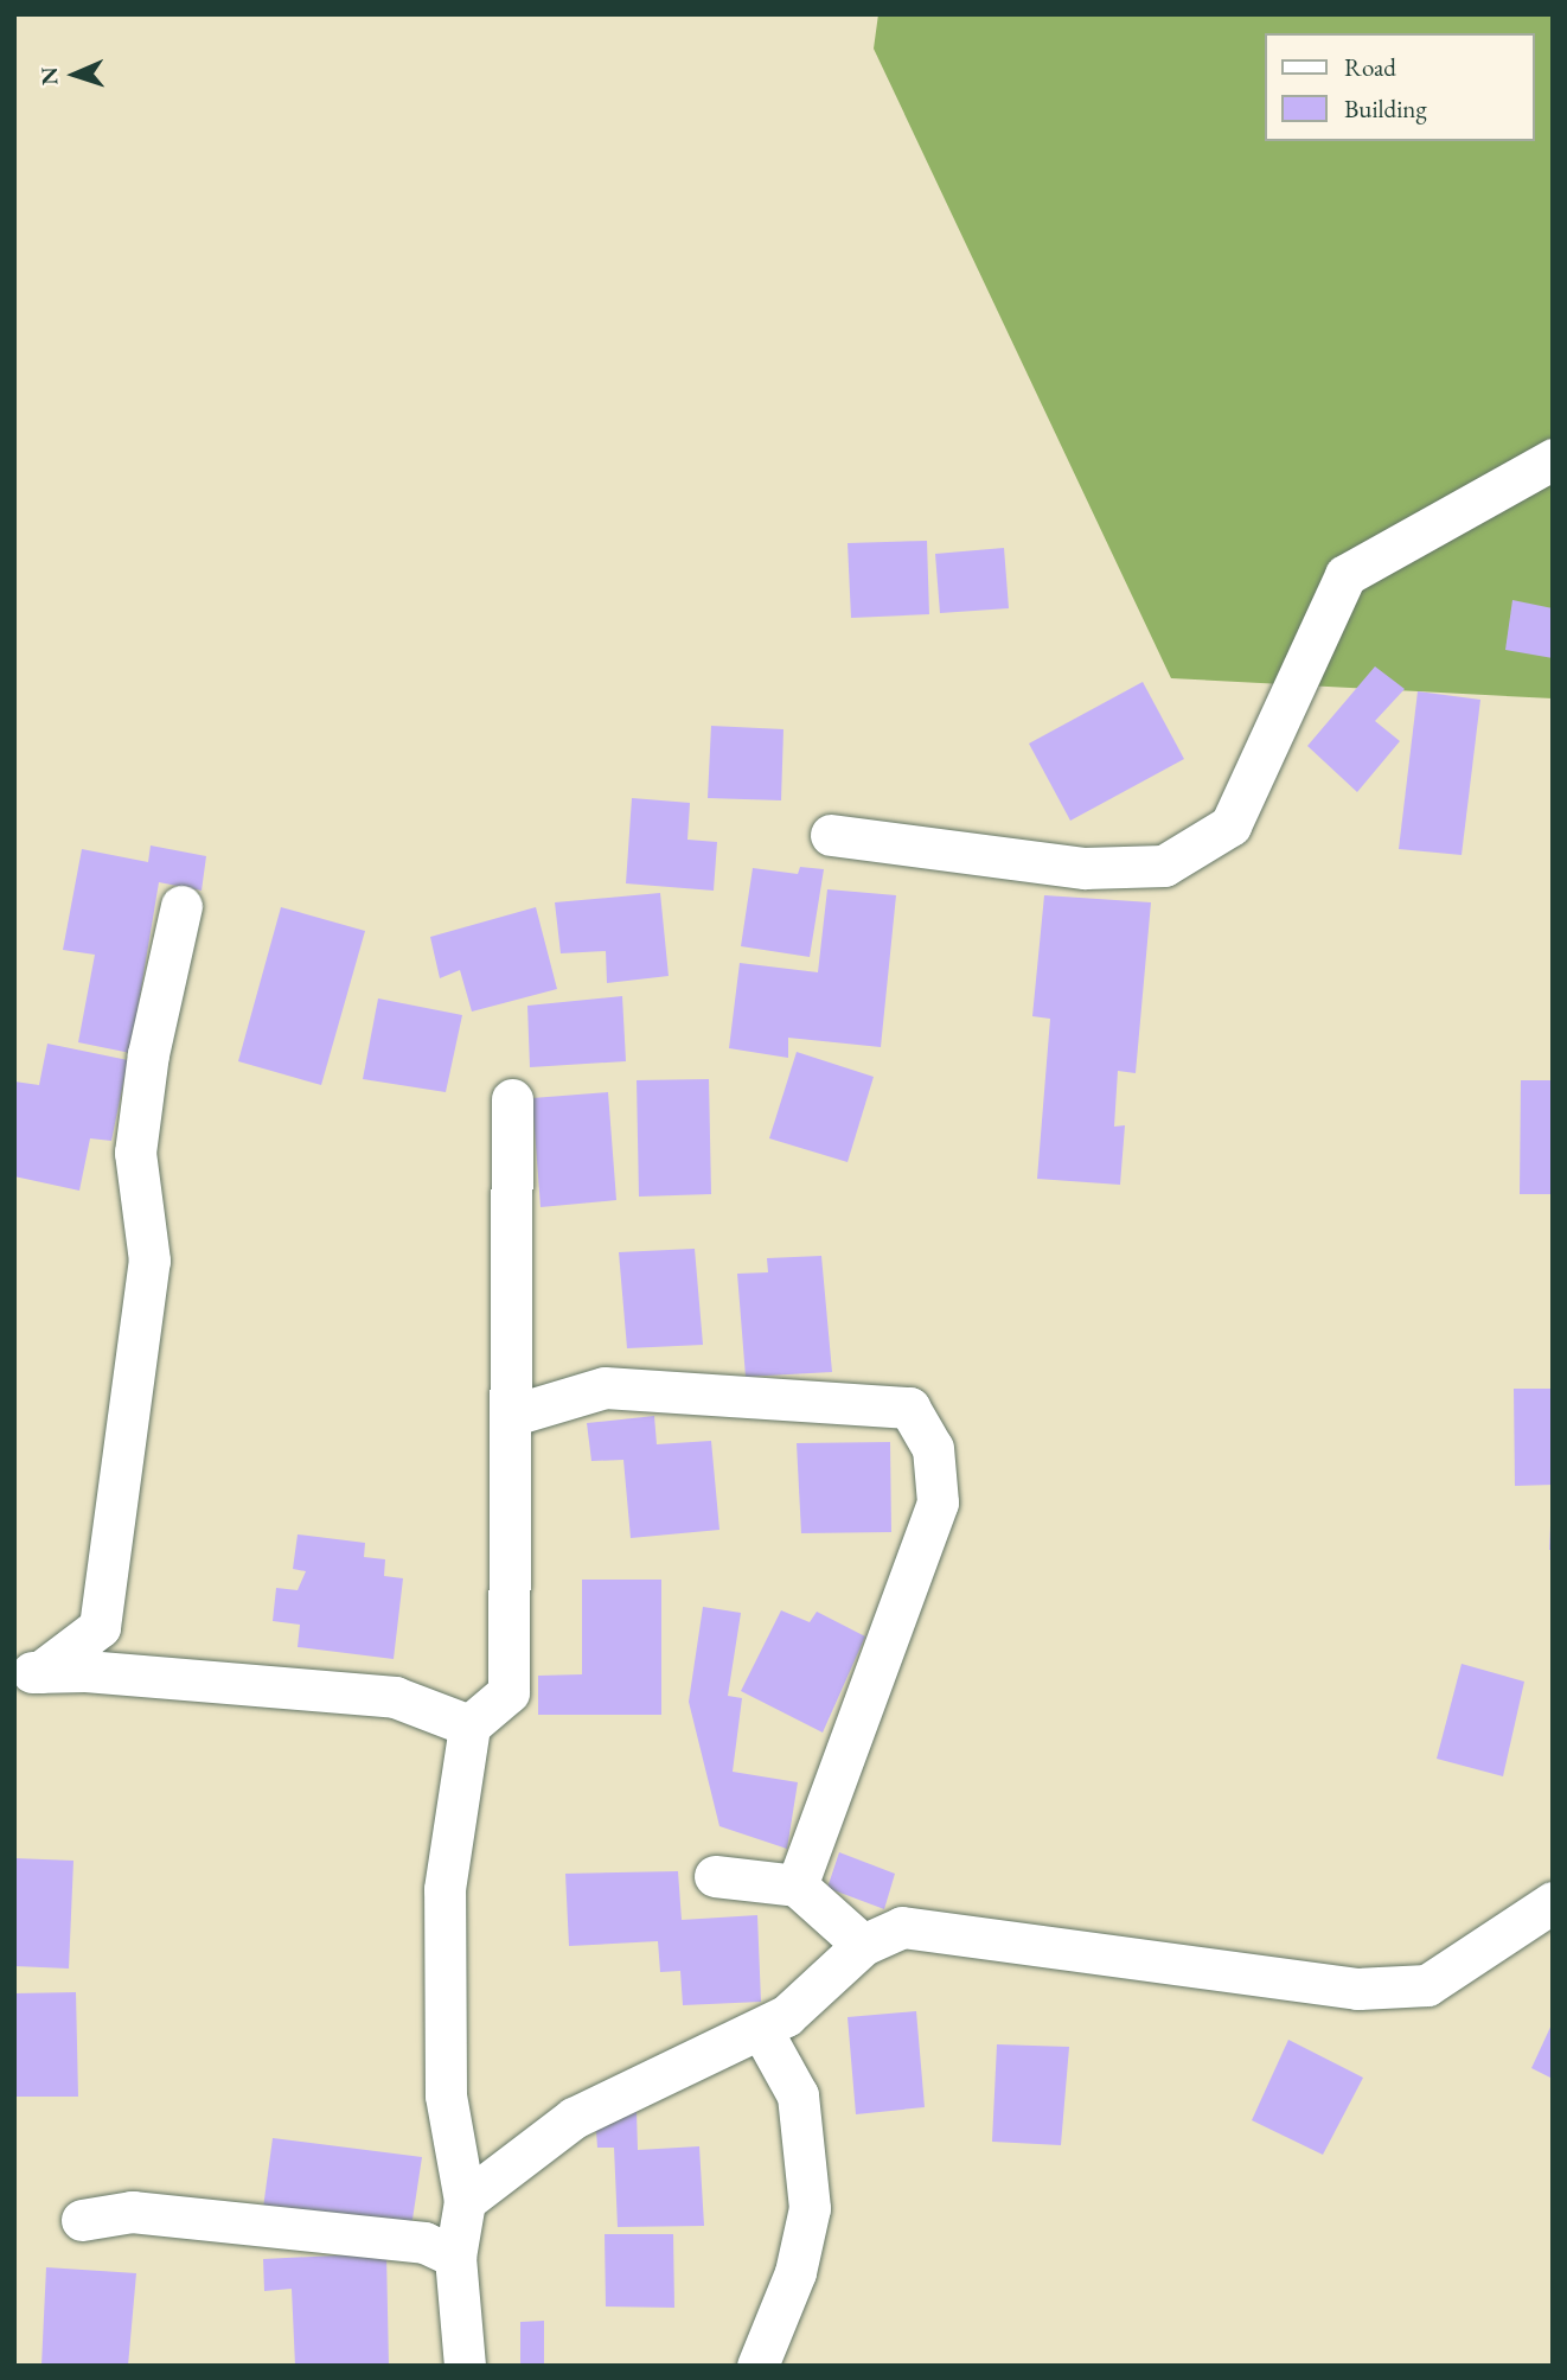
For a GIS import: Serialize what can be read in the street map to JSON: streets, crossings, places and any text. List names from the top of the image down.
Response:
{
  "legend": ["Road", "Building"],
  "north": "left"
}
